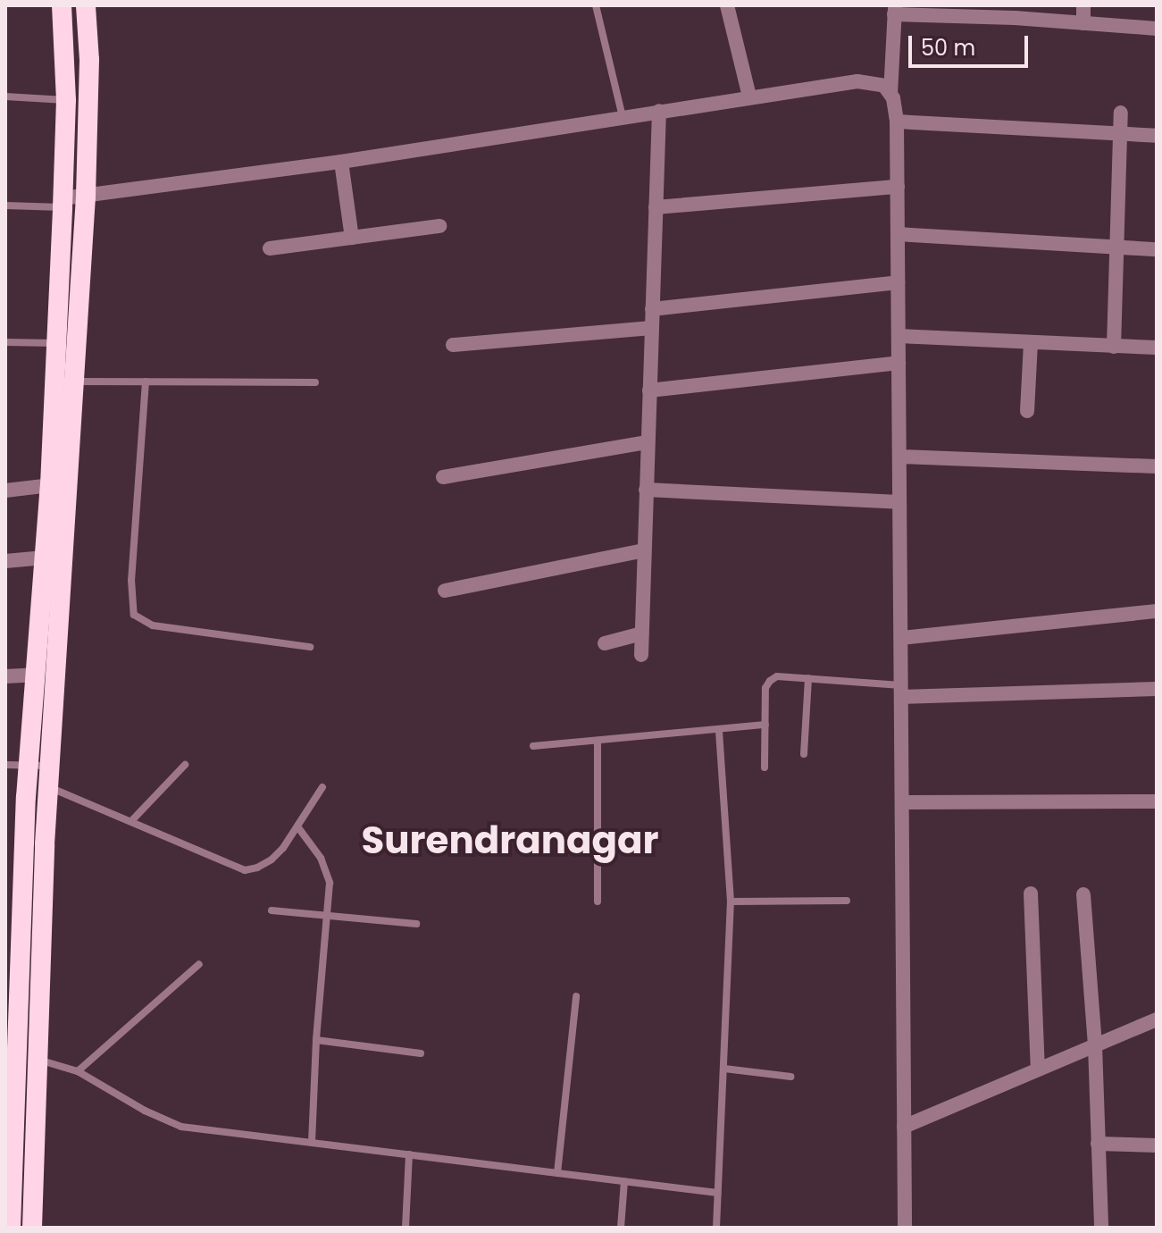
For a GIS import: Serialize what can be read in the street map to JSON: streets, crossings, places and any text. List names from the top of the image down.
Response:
{
  "districts": ["Surendranagar"],
  "scale_bar": "50 m"
}
